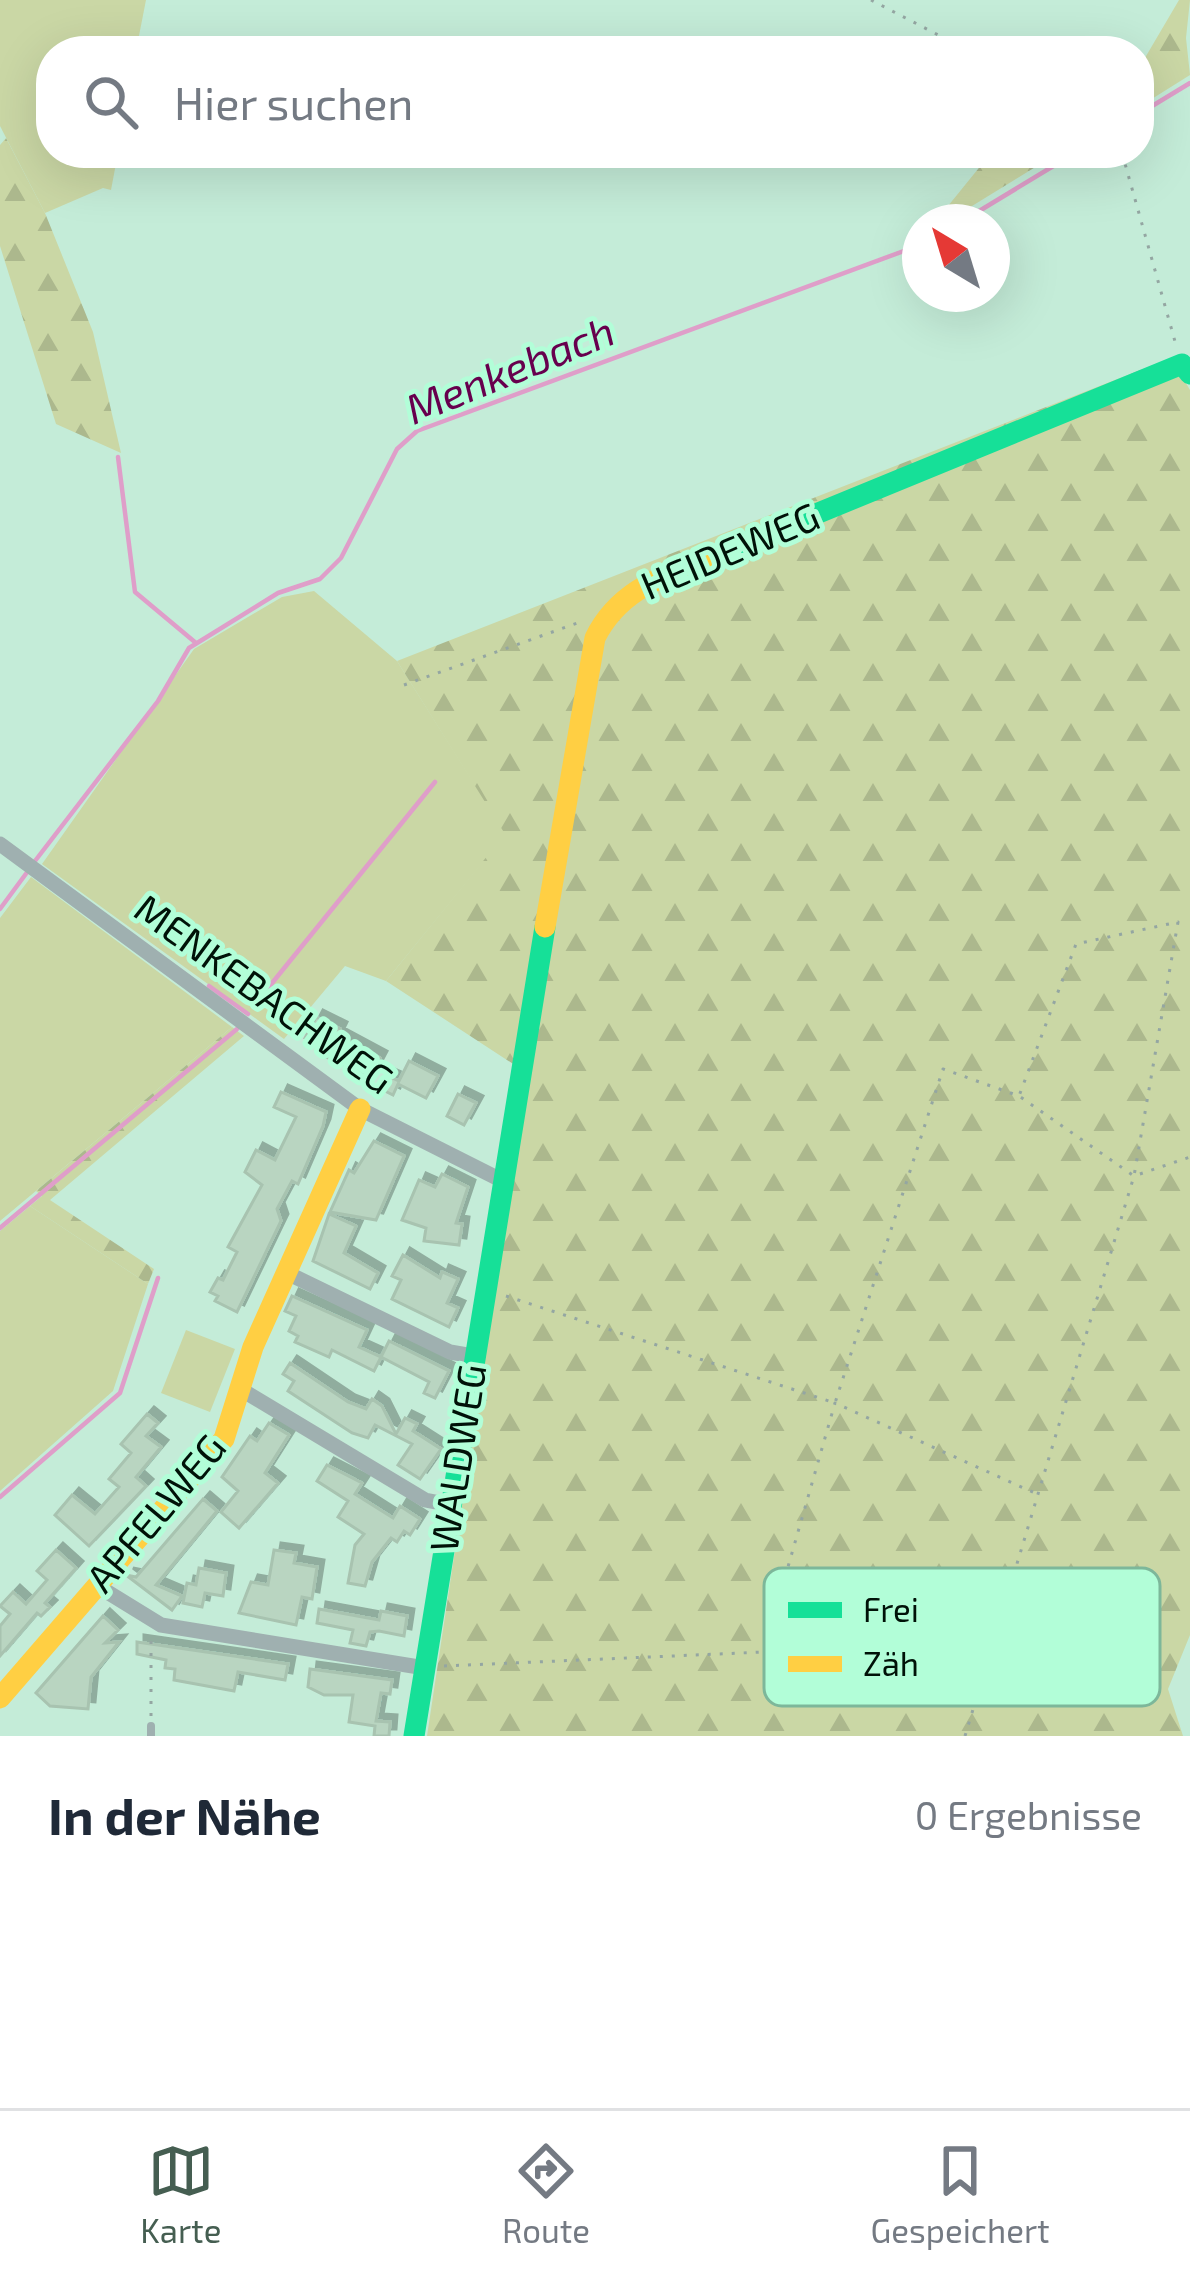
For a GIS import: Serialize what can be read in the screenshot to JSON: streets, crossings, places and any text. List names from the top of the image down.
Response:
{
  "streets": {
    "street": [
      "HEIDEWEG",
      "MENKEBACHWEG",
      "WALDWEG",
      "APFELWEG"
    ]
  },
  "crossings": [
    ["HEIDEWEG", "MENKEBACHWEG"],
    ["HEIDEWEG", "WALDWEG"],
    ["MENKEBACHWEG", "WALDWEG"],
    ["MENKEBACHWEG", "APFELWEG"]
  ],
  "water": ["Menkebach"],
  "legend": ["Frei", "Zäh"],
  "north": "top left",
  "page": {
    "search": "Hier suchen",
    "heading": ["In der Nähe", "0 Ergebnisse"],
    "nav": ["Karte", "Route", "Gespeichert"]
  }
}
